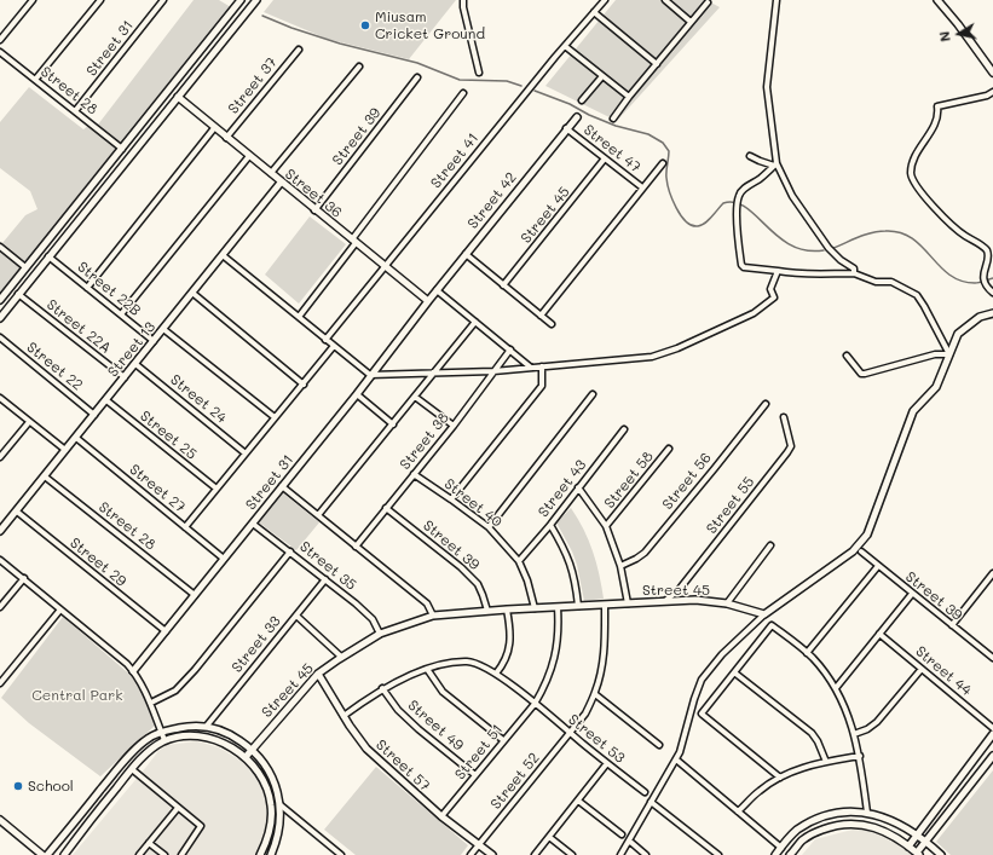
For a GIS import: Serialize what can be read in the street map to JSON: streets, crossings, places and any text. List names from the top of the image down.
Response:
{
  "streets": {
    "street": [
      "Street 31",
      "Street 37",
      "Street 28",
      "Street 39",
      "Street 47",
      "Street 41",
      "Street 36",
      "Street 42",
      "Street 45",
      "Street 22B",
      "Street 22A",
      "Street 13",
      "Street 22",
      "Street 24",
      "Street 25",
      "Street 38",
      "Street 58",
      "Street 56",
      "Street 27",
      "Street 43",
      "Street 40",
      "Street 55",
      "Street 29",
      "Street 35",
      "Street 33",
      "Street 44",
      "Street 49",
      "Street 53",
      "Street 51",
      "Street 57",
      "Street 52"
    ]
  },
  "crossings": [
    ["Street 31", "Street 28"],
    ["Street 31", "Street 36"],
    ["Street 31", "Street 42"],
    ["Street 31", "Street 27"],
    ["Street 31", "Street 29"],
    ["Street 31", "Street 35"],
    ["Street 37", "Street 36"],
    ["Street 28", "Street 13"],
    ["Street 39", "Street 36"],
    ["Street 39", "Street 45"],
    ["Street 39", "Street 38"],
    ["Street 47", "Street 42"],
    ["Street 47", "Street 45"],
    ["Street 41", "Street 36"],
    ["Street 36", "Street 42"],
    ["Street 36", "Street 13"],
    ["Street 45", "Street 40"],
    ["Street 45", "Street 55"],
    ["Street 45", "Street 35"],
    ["Street 45", "Street 51"],
    ["Street 45", "Street 57"],
    ["Street 45", "Street 52"],
    ["Street 22B", "Street 13"],
    ["Street 22A", "Street 13"],
    ["Street 13", "Street 22"],
    ["Street 13", "Street 24"],
    ["Street 13", "Street 25"],
    ["Street 13", "Street 27"],
    ["Street 13", "Street 29"],
    ["Street 38", "Street 40"],
    ["Street 43", "Street 40"],
    ["Street 35", "Street 33"],
    ["Street 49", "Street 53"],
    ["Street 49", "Street 51"],
    ["Street 53", "Street 51"],
    ["Street 53", "Street 57"],
    ["Street 53", "Street 52"],
    ["Street 51", "Street 57"],
    ["Street 57", "Street 52"]
  ],
  "parks": ["Central Park"],
  "places": ["Miusam Cricket Ground", "School"],
  "north": "left"
}
